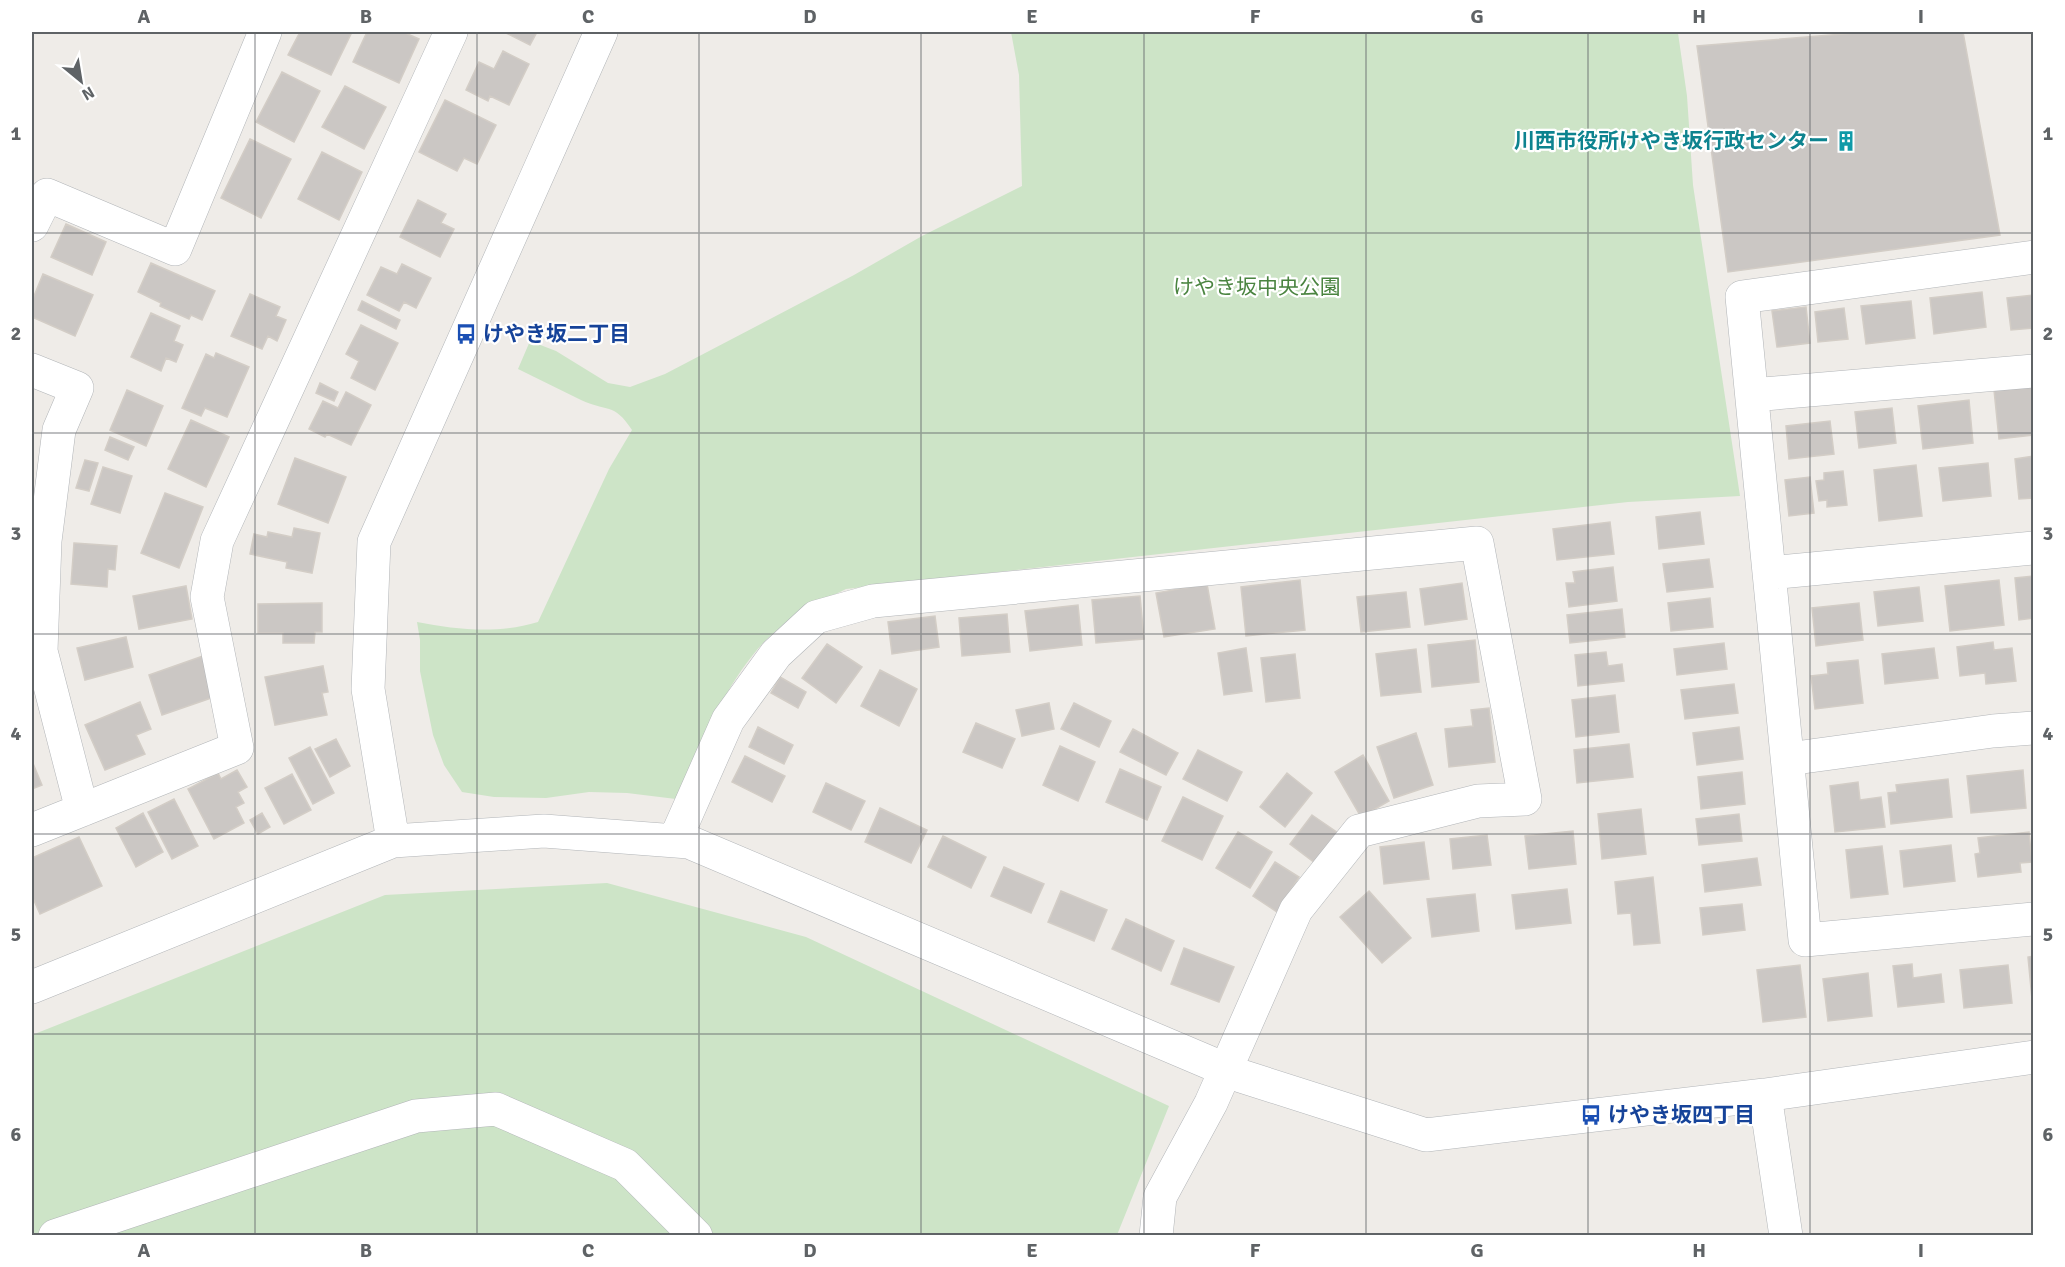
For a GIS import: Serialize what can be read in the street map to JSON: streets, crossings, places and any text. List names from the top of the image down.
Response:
{
  "parks": ["けやき坂中央公園"],
  "places": {
    "building": ["川西市役所けやき坂行政センター"],
    "bus stop": ["けやき坂二丁目", "けやき坂四丁目"]
  },
  "north": "bottom right",
  "grid": {
    "columns": [
      "A",
      "B",
      "C",
      "D",
      "E",
      "F",
      "G",
      "H",
      "I"
    ],
    "rows": [
      "1",
      "2",
      "3",
      "4",
      "5",
      "6"
    ]
  }
}
